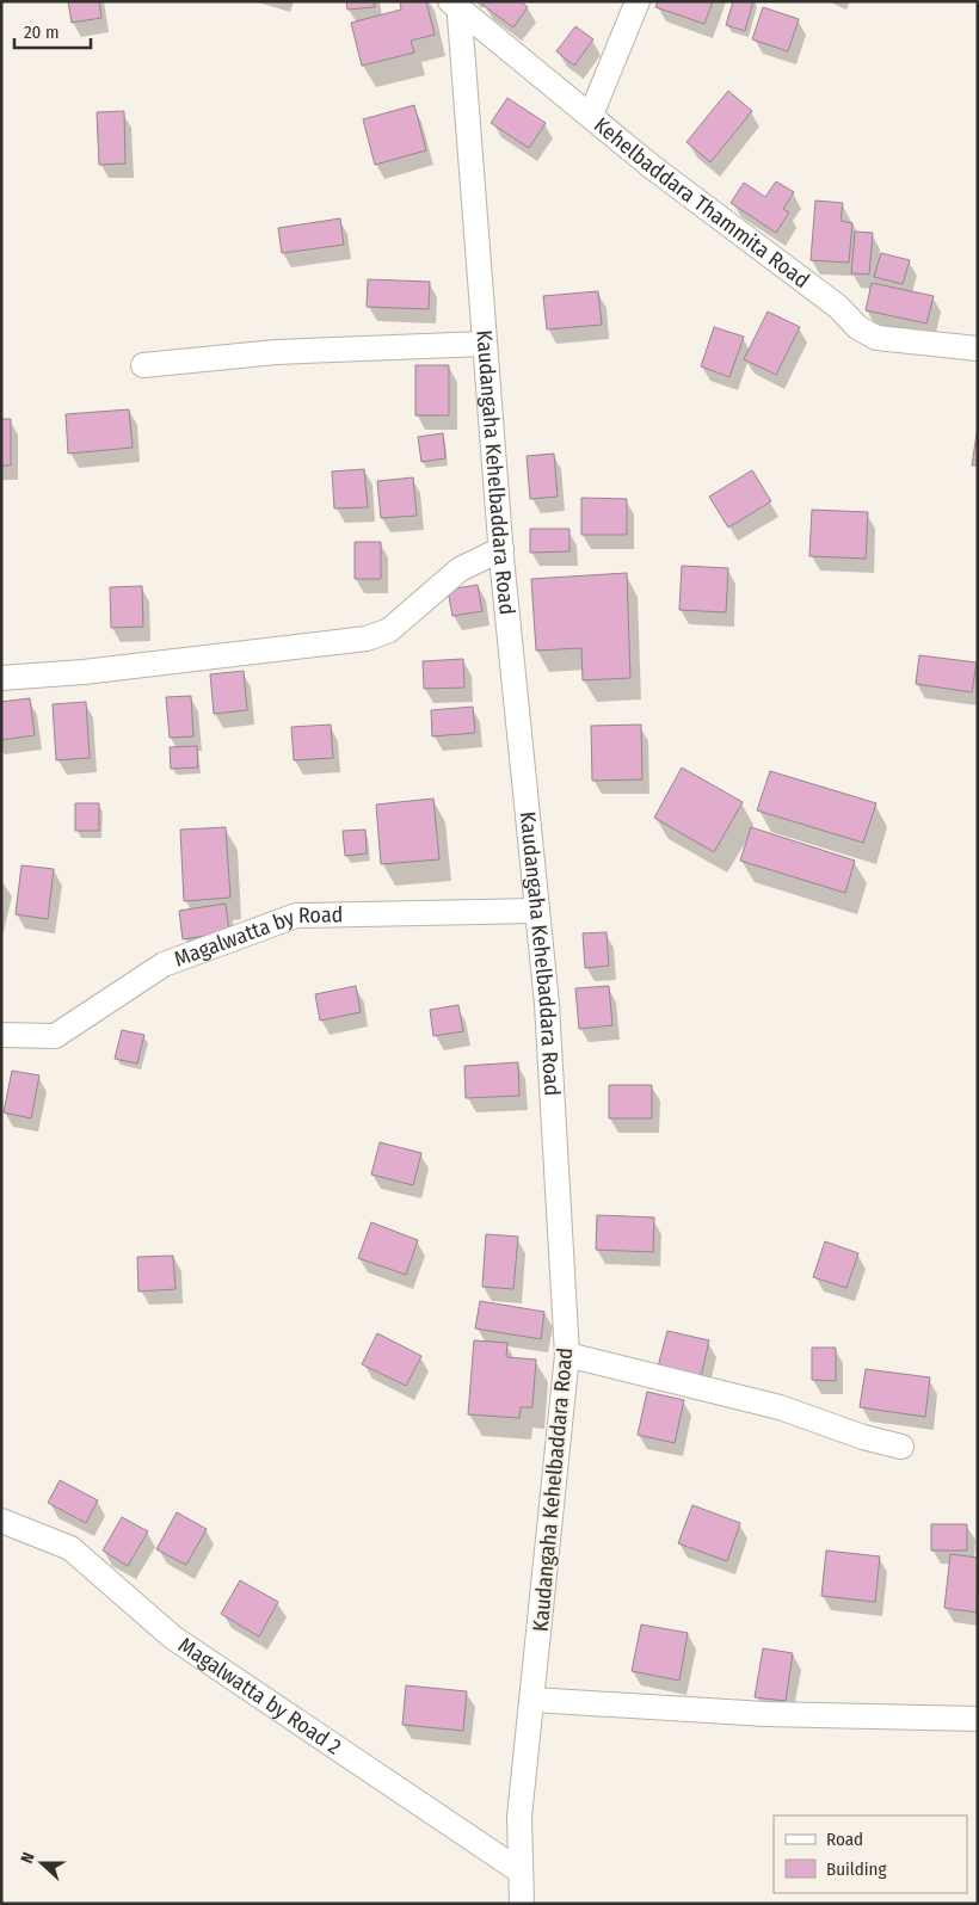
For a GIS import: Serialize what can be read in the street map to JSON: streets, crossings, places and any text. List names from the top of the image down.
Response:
{
  "streets": {
    "street": [
      "Kehelbaddara Thammita Road",
      "Kaudangaha Kehelbaddara Road",
      "Magalwatta by Road",
      "Magalwatta by Road 2"
    ]
  },
  "crossings": [
    ["Kehelbaddara Thammita Road", "Kaudangaha Kehelbaddara Road"],
    ["Kaudangaha Kehelbaddara Road", "Magalwatta by Road"],
    ["Kaudangaha Kehelbaddara Road", "Magalwatta by Road 2"]
  ],
  "legend": ["Road", "Building"],
  "scale_bar": "20 m",
  "north": "left"
}
